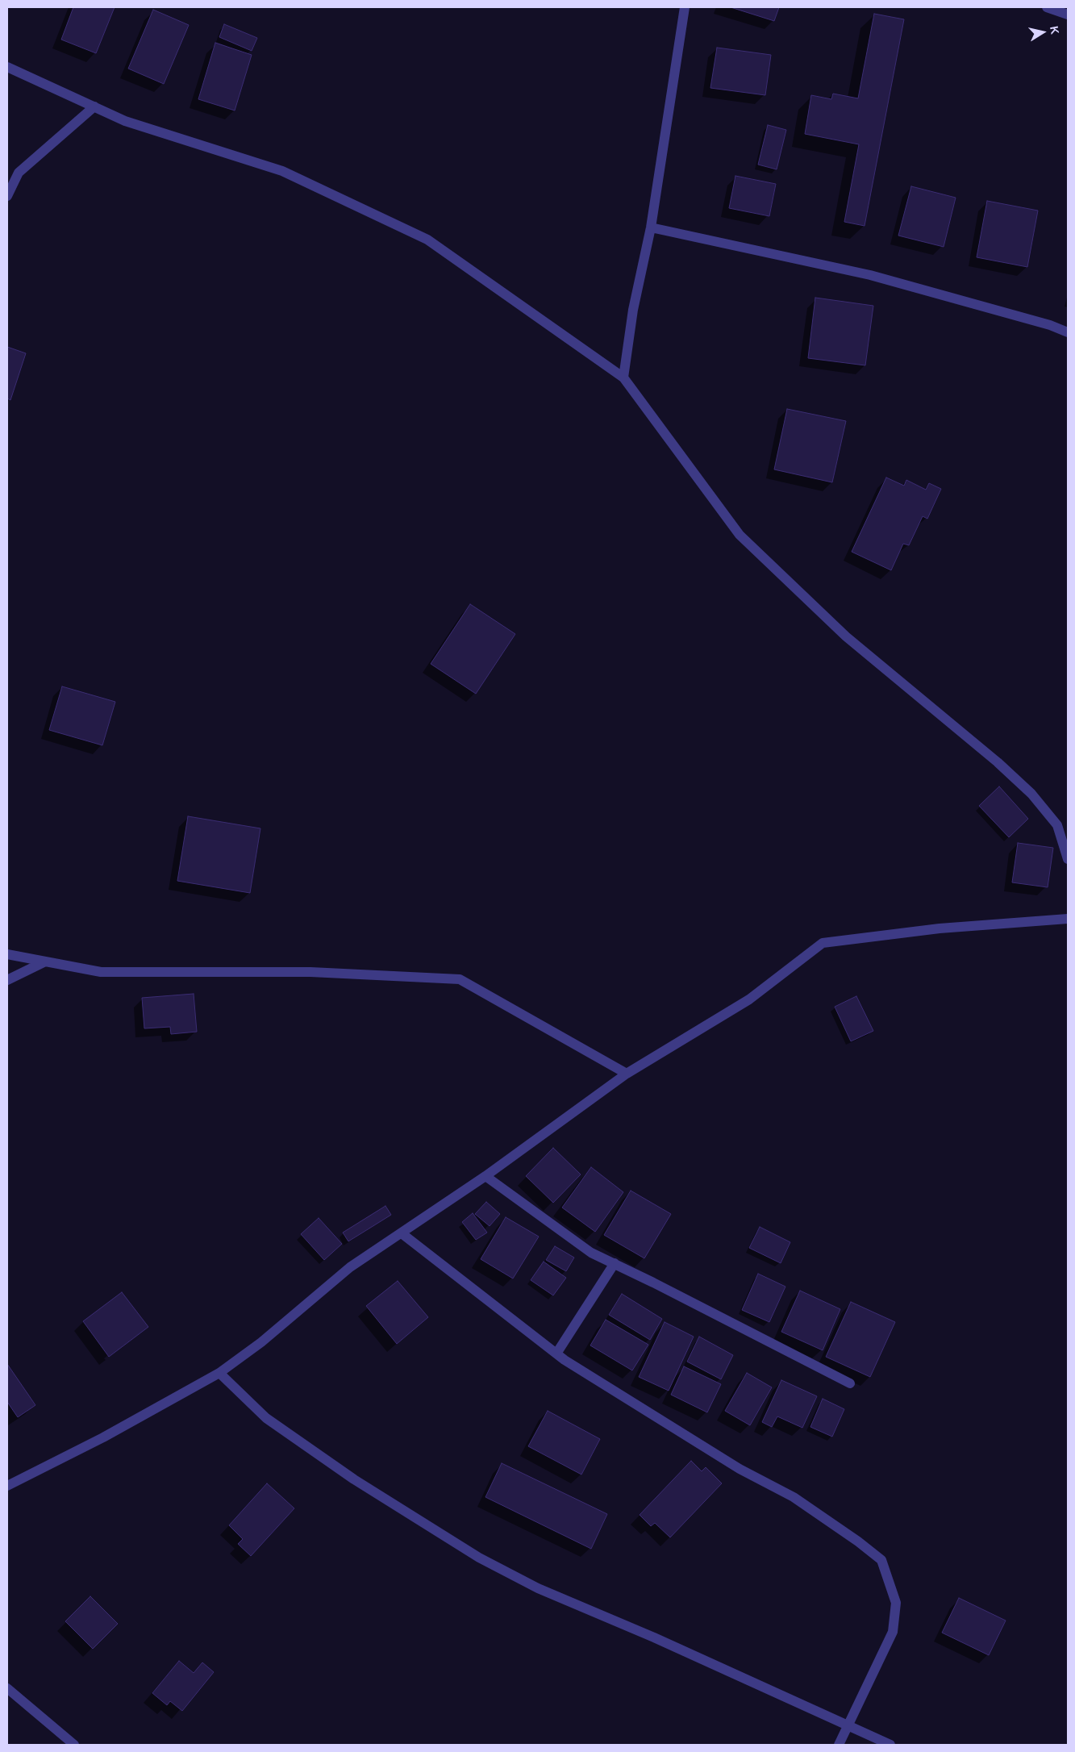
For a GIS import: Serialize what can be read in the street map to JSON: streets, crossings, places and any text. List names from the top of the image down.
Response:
{
  "north": "right"
}
